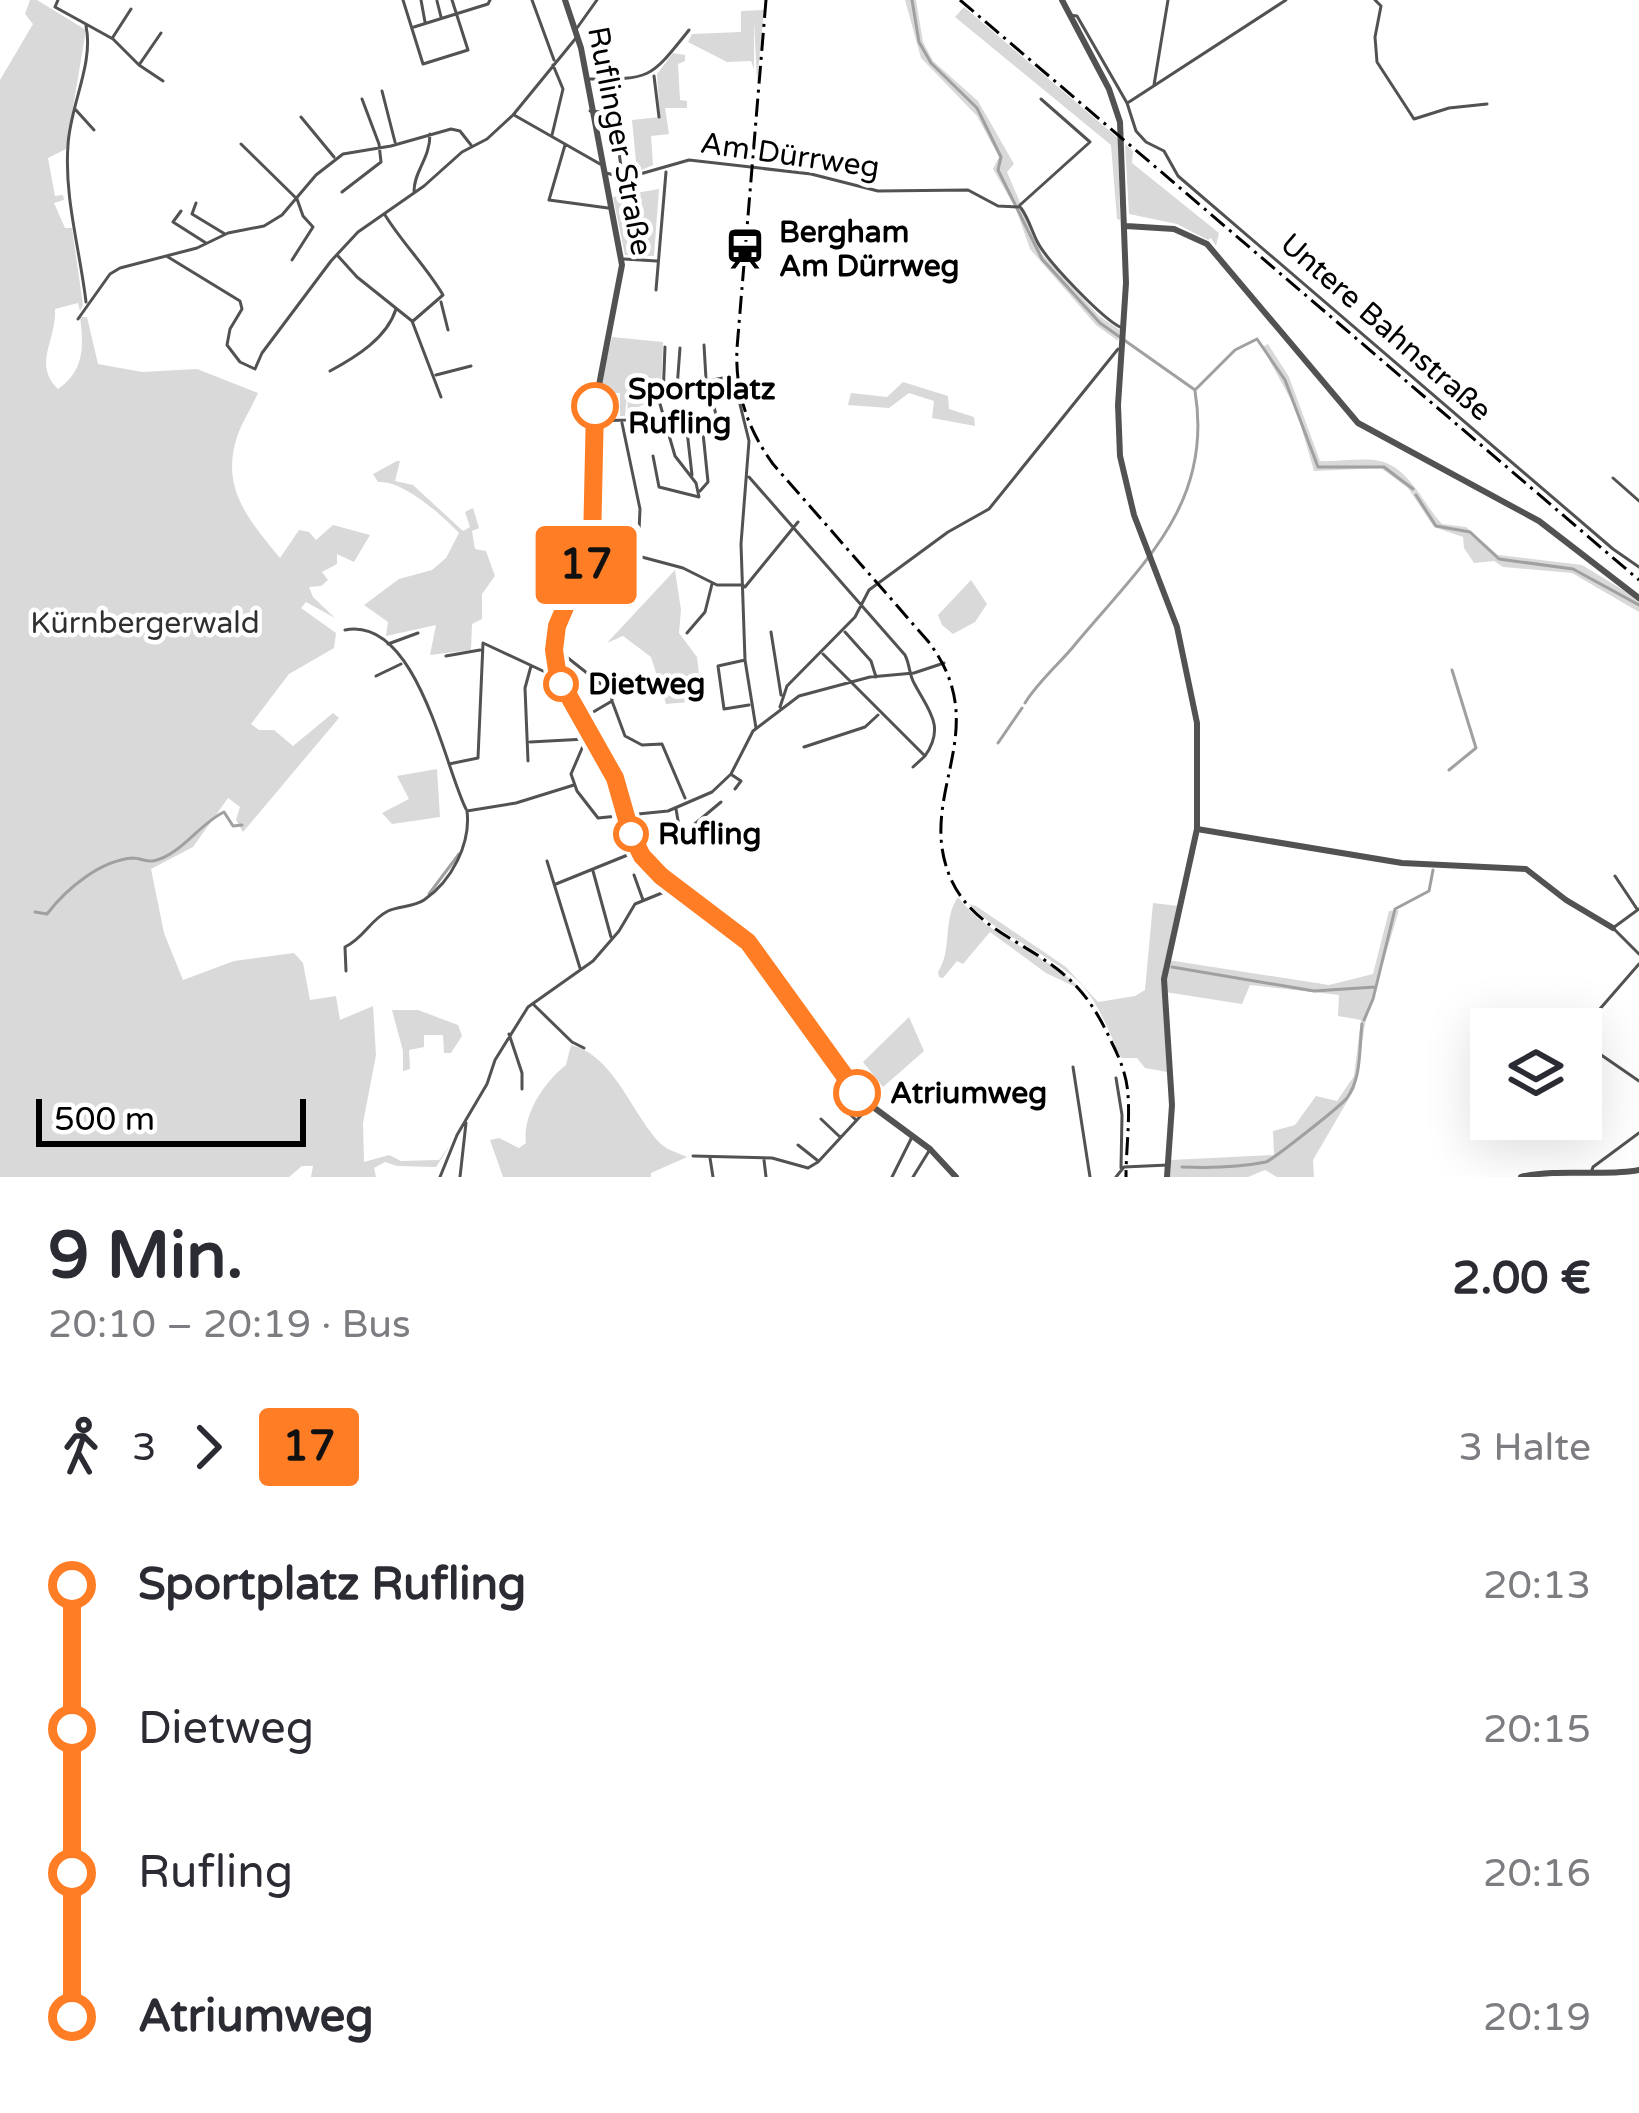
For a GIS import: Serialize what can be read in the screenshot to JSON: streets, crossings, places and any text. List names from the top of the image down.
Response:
{
  "streets": {
    "street": ["Ruflinger Straße", "Am Dürrweg", "Untere Bahnstraße"]
  },
  "crossings": [
    ["Ruflinger Straße", "Am Dürrweg"]
  ],
  "parks": ["Kürnbergerwald"],
  "places": {
    "station": ["Bergham Am Dürrweg"],
    "other": [
      "Sportplatz Rufling",
      "Dietweg",
      "Rufling",
      "Atriumweg"
    ]
  },
  "lines": ["bus line 17"],
  "scale_bar": "500 m",
  "page": {
    "on_map": "17",
    "scale": "500 m",
    "heading": ["9 Min.", "20:10 – 20:19 · Bus", "2.00 €"],
    "legs": ["3", "17", "3 Halte"],
    "list": [
      {
        "name": "Sportplatz Rufling",
        "value": "20:13"
      },
      {
        "name": "Dietweg",
        "value": "20:15"
      },
      {
        "name": "Rufling",
        "value": "20:16"
      },
      {
        "name": "Atriumweg",
        "value": "20:19"
      }
    ]
  }
}
